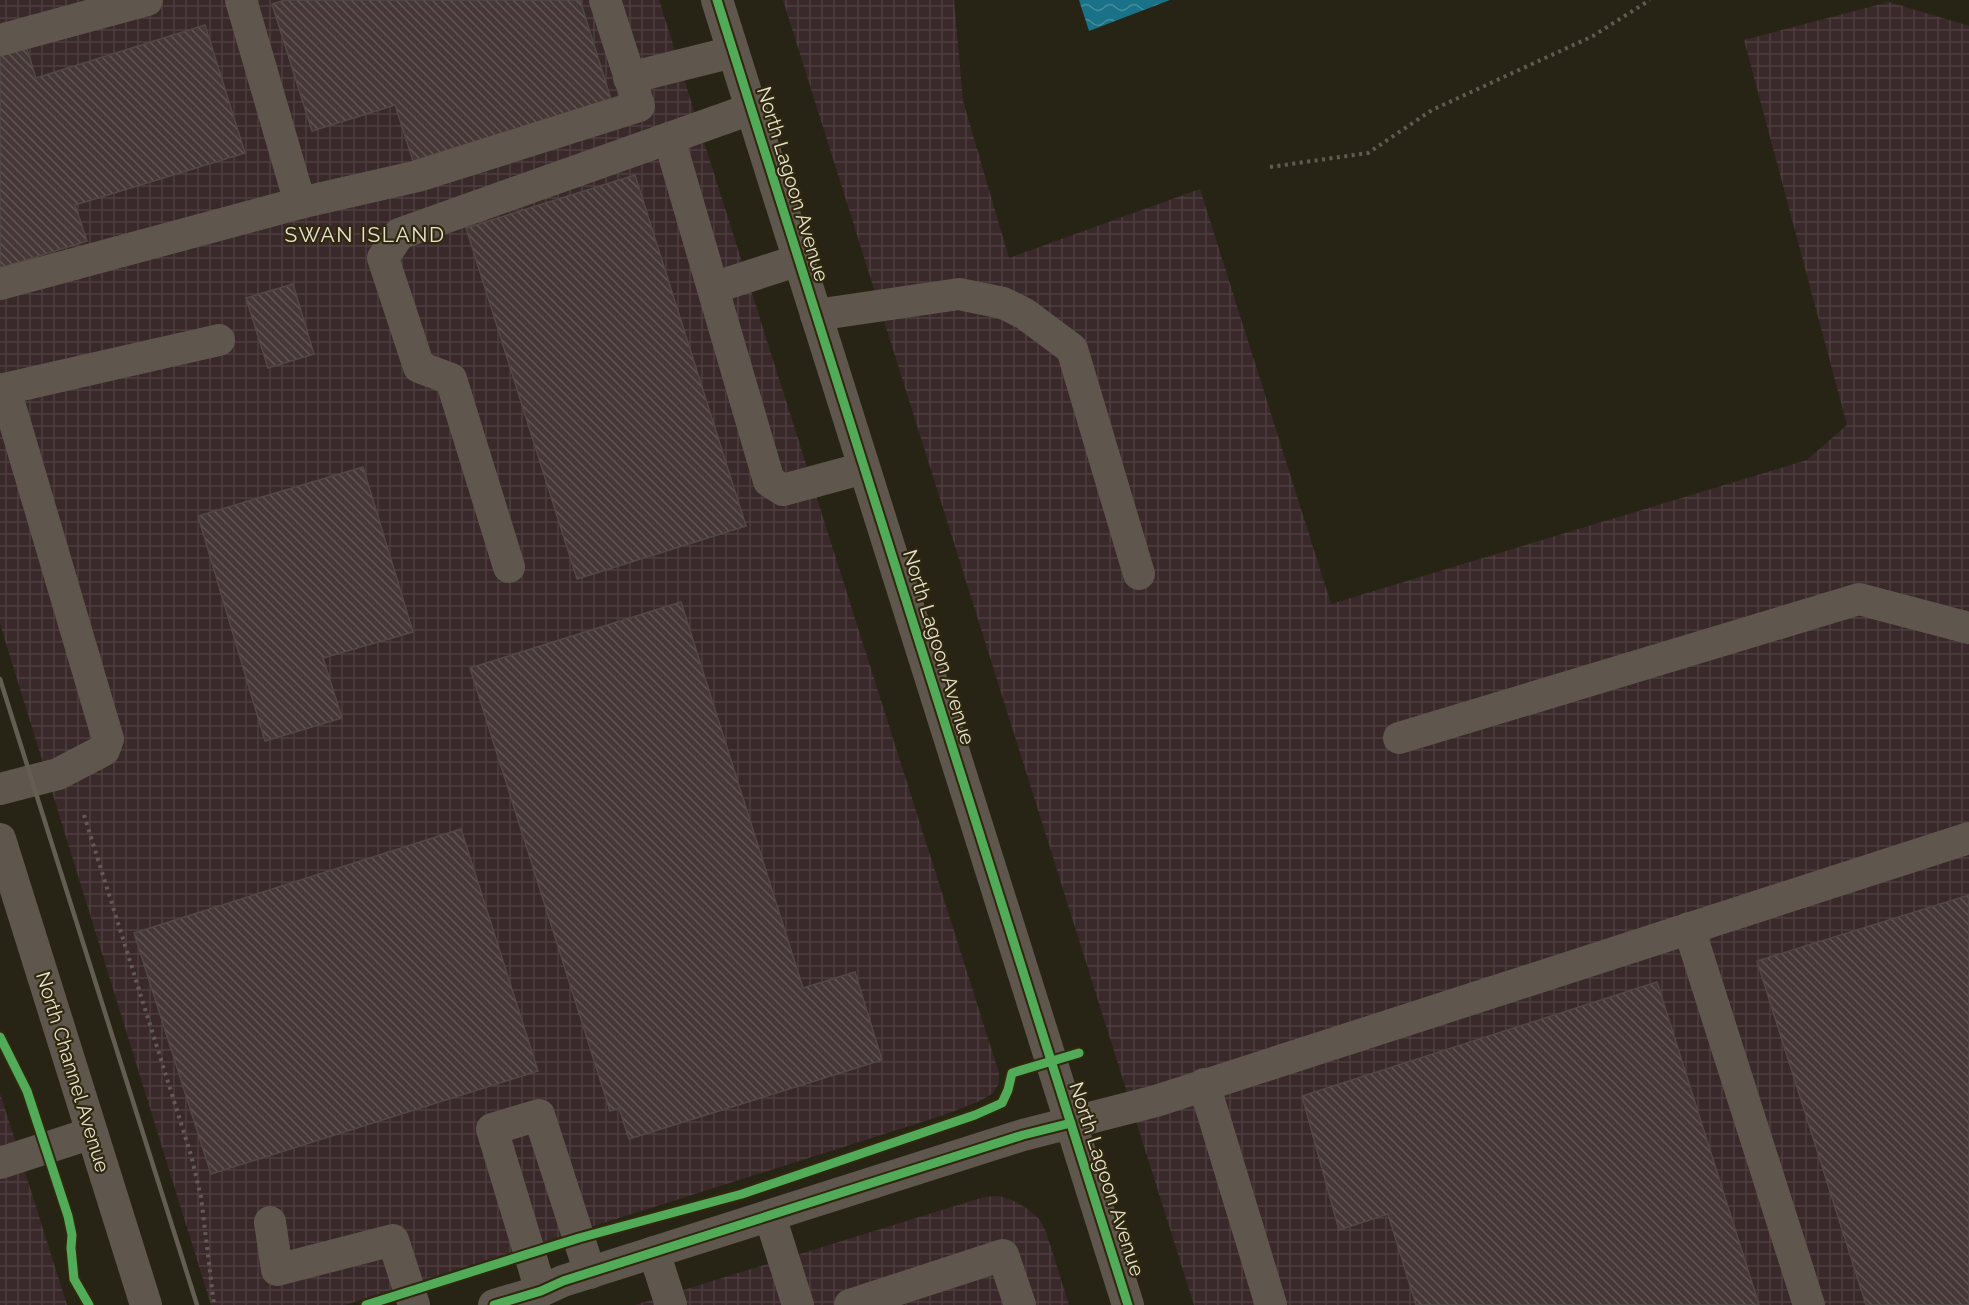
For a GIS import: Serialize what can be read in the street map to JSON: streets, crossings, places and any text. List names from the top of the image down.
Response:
{
  "streets": {
    "street": ["North Lagoon Avenue", "North Channel Avenue"]
  },
  "districts": ["SWAN ISLAND"]
}
